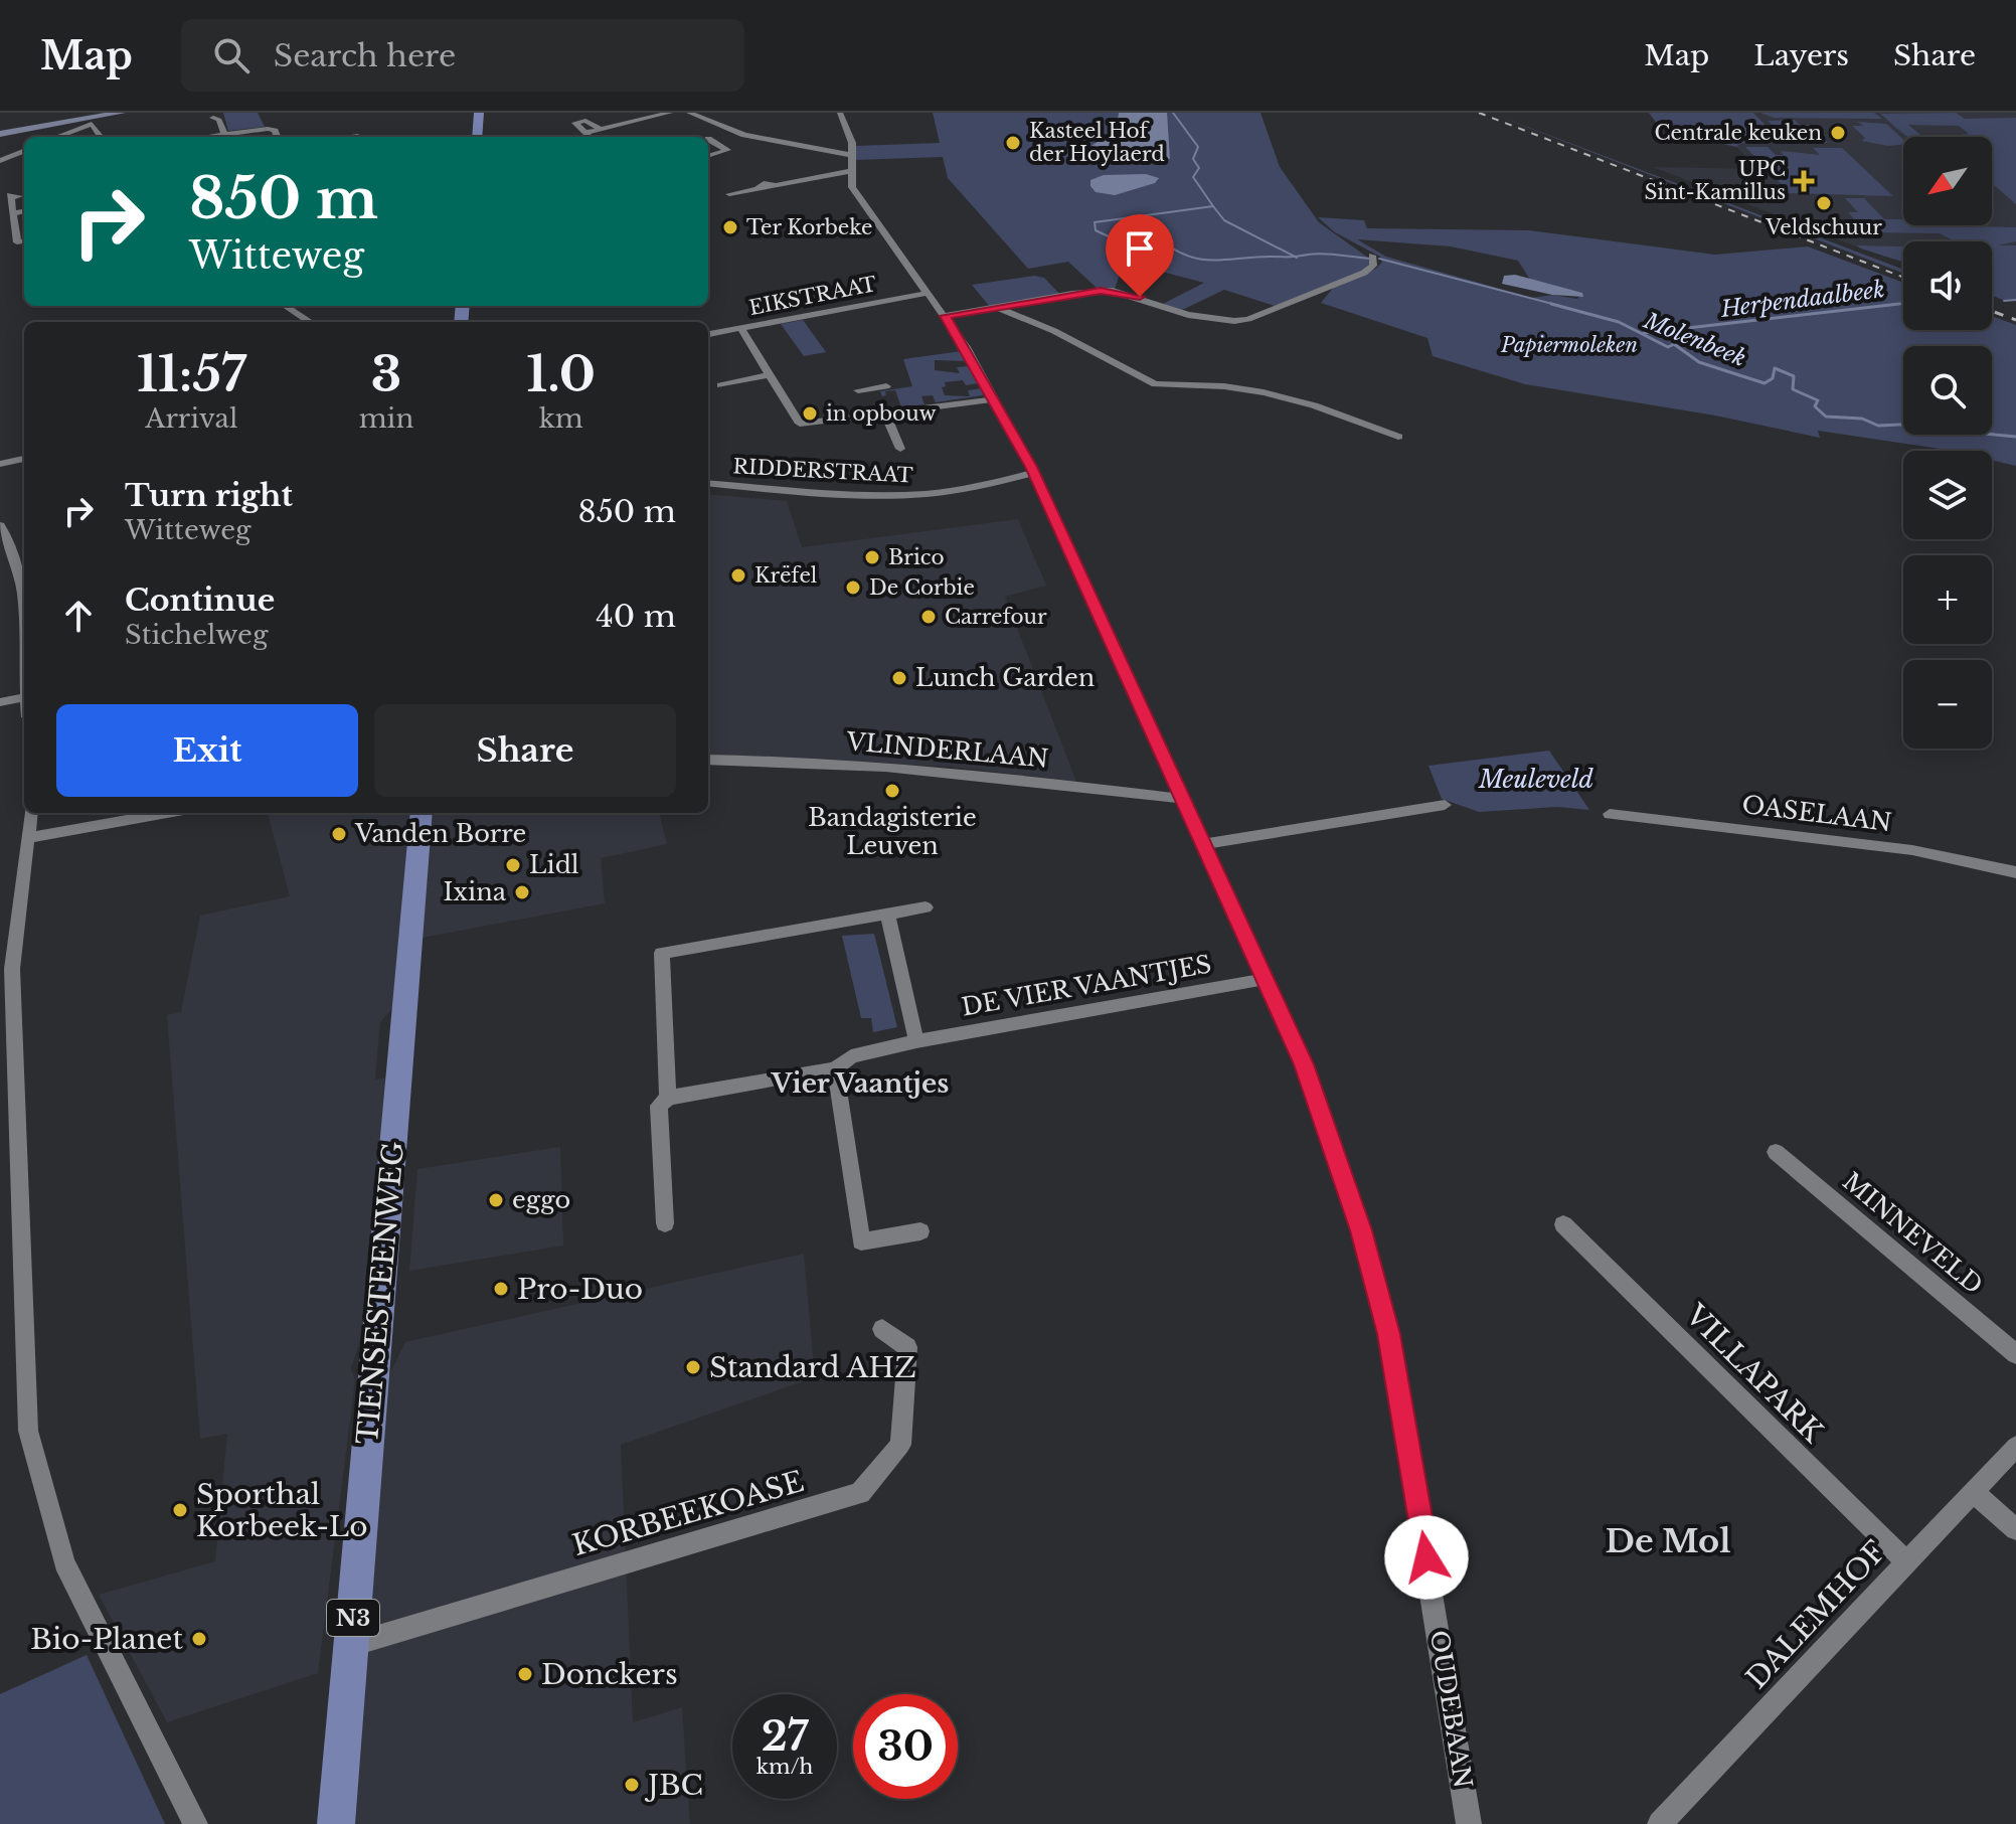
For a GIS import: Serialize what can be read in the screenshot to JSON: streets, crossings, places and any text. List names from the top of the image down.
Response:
{
  "streets": {
    "main road": ["TIENSESTEENWEG", "N3"],
    "street": [
      "EIKSTRAAT",
      "RIDDERSTRAAT",
      "VLINDERLAAN",
      "OASELAAN",
      "DE VIER VAANTJES",
      "MINNEVELD",
      "VILLAPARK",
      "KORBEEKOASE",
      "DALEMHOF",
      "OUDEBAAN"
    ]
  },
  "crossings": [
    ["EIKSTRAAT", "OUDEBAAN"],
    ["RIDDERSTRAAT", "OUDEBAAN"],
    ["VLINDERLAAN", "OUDEBAAN"],
    ["DE VIER VAANTJES", "OUDEBAAN"],
    ["TIENSESTEENWEG", "KORBEEKOASE"],
    ["VILLAPARK", "DALEMHOF"]
  ],
  "districts": ["Vier Vaantjes", "De Mol"],
  "water": ["Herpendaalbeek", "Molenbeek"],
  "parks": ["Papiermoleken", "Meuleveld"],
  "places": {
    "other": [
      "Centrale keuken",
      "Kasteel Hof der Hoylaerd",
      "Veldschuur",
      "Ter Korbeke",
      "in opbouw",
      "Brico",
      "Krëfel",
      "De Corbie",
      "Carrefour",
      "Lunch Garden",
      "Bandagisterie Leuven",
      "Vanden Borre",
      "Lidl",
      "Ixina",
      "eggo",
      "Pro-Duo",
      "Standard AHZ",
      "Sporthal Korbeek-Lo",
      "Bio-Planet",
      "Donckers",
      "JBC"
    ],
    "health": ["UPC Sint-Kamillus"]
  },
  "north": "bottom left",
  "page": {
    "header": "Map",
    "search": "Search here",
    "nav": ["Map", "Layers", "Share"],
    "map_buttons": ["+", "−"],
    "turn": ["850 m", "Witteweg"],
    "eta": [
      "11:57",
      "Arrival",
      "3",
      "min",
      "1.0",
      "km"
    ],
    "list": [
      {
        "name": "Turn right",
        "note": "Witteweg",
        "value": "850 m"
      },
      {
        "name": "Continue",
        "note": "Stichelweg",
        "value": "40 m"
      }
    ],
    "buttons": ["Exit", "Share"],
    "speed": "27 km/h",
    "limit": "30"
  }
}
